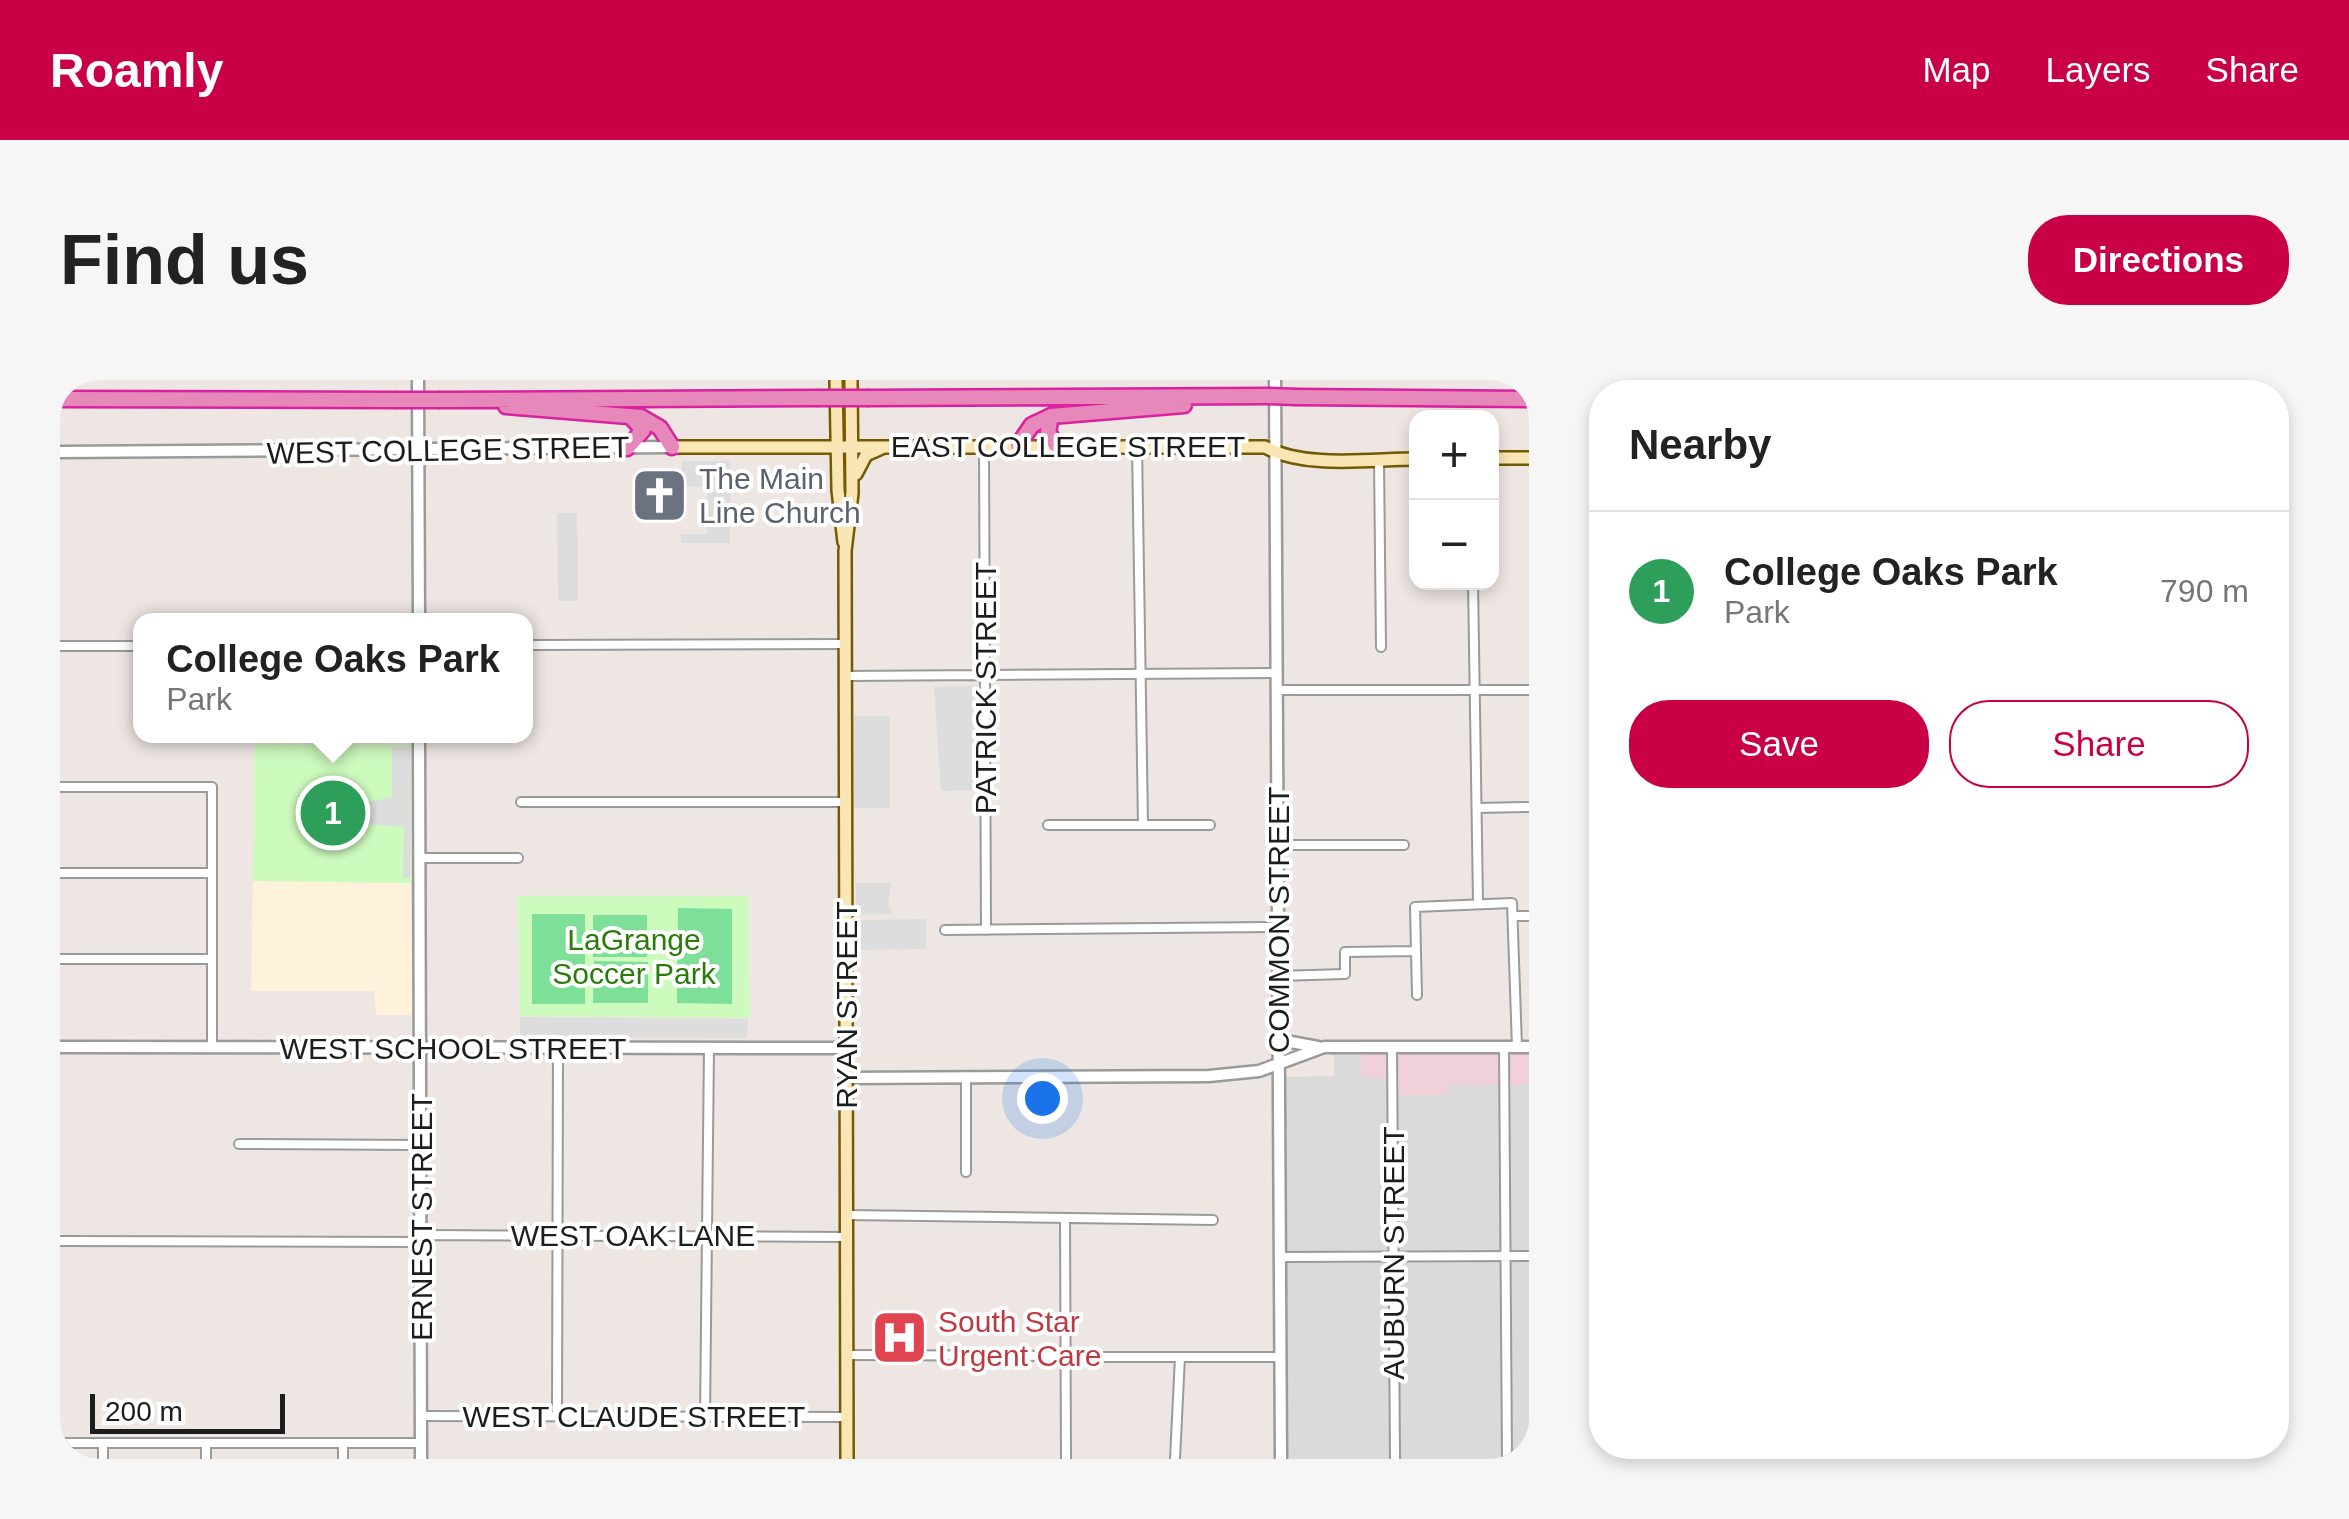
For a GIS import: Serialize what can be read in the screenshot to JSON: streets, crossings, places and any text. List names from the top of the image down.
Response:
{
  "streets": {
    "main road": ["EAST COLLEGE STREET", "WEST COLLEGE STREET", "RYAN STREET"],
    "street": [
      "PATRICK STREET",
      "COMMON STREET",
      "WEST SCHOOL STREET",
      "ERNEST STREET",
      "WEST OAK LANE",
      "AUBURN STREET",
      "WEST CLAUDE STREET"
    ]
  },
  "crossings": [
    ["EAST COLLEGE STREET", "WEST COLLEGE STREET"],
    ["EAST COLLEGE STREET", "PATRICK STREET"],
    ["EAST COLLEGE STREET", "COMMON STREET"],
    ["EAST COLLEGE STREET", "RYAN STREET"],
    ["WEST COLLEGE STREET", "RYAN STREET"],
    ["RYAN STREET", "WEST SCHOOL STREET"],
    ["RYAN STREET", "WEST OAK LANE"],
    ["RYAN STREET", "WEST CLAUDE STREET"],
    ["WEST SCHOOL STREET", "ERNEST STREET"],
    ["ERNEST STREET", "WEST OAK LANE"],
    ["ERNEST STREET", "WEST CLAUDE STREET"]
  ],
  "parks": ["LaGrange Soccer Park"],
  "places": {
    "church": ["The Main Line Church"],
    "hospital": ["South Star Urgent Care"]
  },
  "scale_bar": "200 m",
  "page": {
    "header": "Roamly",
    "nav": ["Map", "Layers", "Share"],
    "buttons": [
      "Directions",
      ["Save", "Share"]
    ],
    "title": "Find us",
    "heading": "Nearby",
    "map_buttons": ["+", "−"],
    "list": [
      {
        "mark": "1",
        "name": "College Oaks Park",
        "note": "Park",
        "value": "790 m"
      }
    ],
    "popup": ["College Oaks Park", "Park"],
    "pins": "1",
    "scale": "200 m"
  }
}
